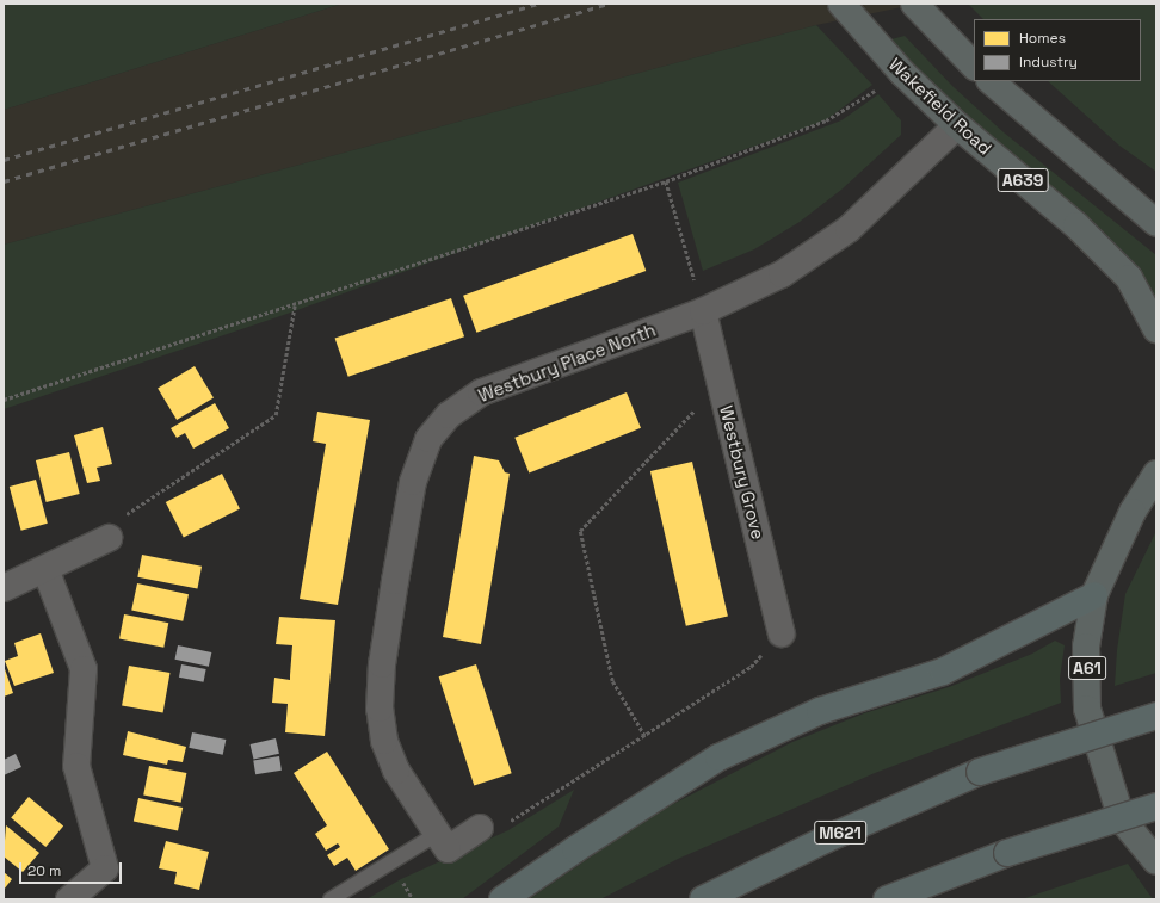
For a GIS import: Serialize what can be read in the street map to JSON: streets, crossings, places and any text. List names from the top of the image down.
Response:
{
  "streets": {
    "highway": ["M621"],
    "main road": ["Wakefield Road", "A639", "A61"],
    "street": ["Westbury Place North", "Westbury Grove"]
  },
  "crossings": [
    ["Wakefield Road", "Westbury Place North"],
    ["Westbury Place North", "Westbury Grove"]
  ],
  "legend": ["Homes", "Industry"],
  "scale_bar": "20 m"
}
